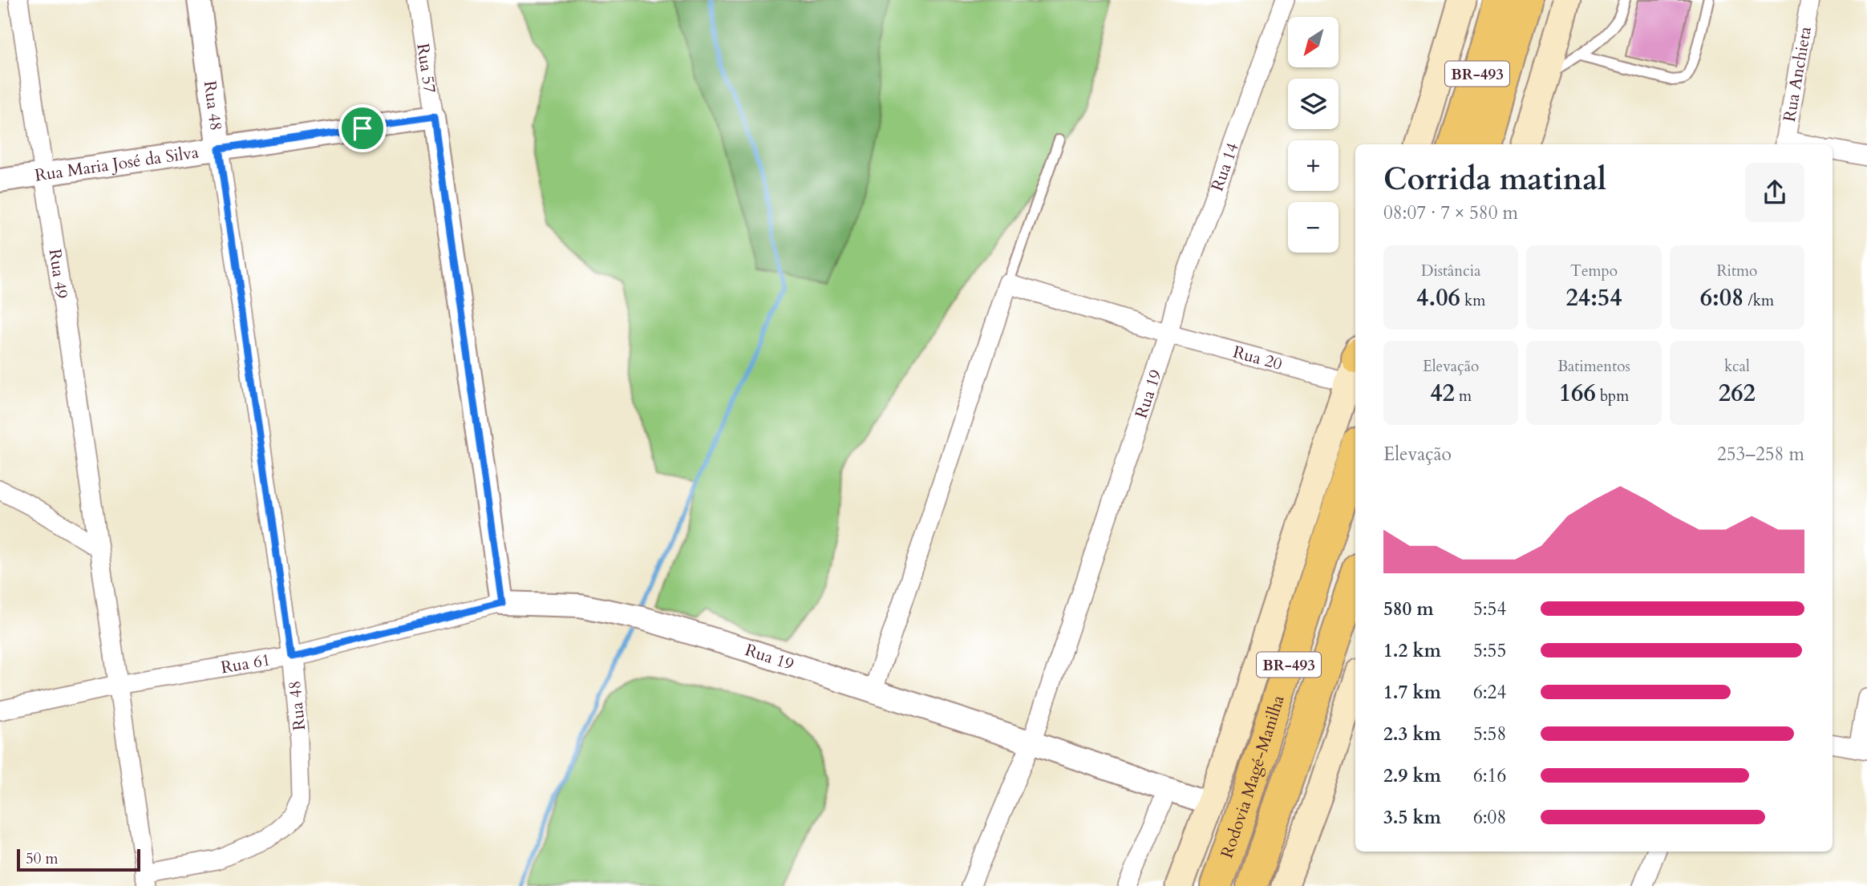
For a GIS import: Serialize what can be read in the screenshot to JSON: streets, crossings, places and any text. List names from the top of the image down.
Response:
{
  "streets": {
    "highway": ["BR-493", "Rodovia Magé-Manilha"],
    "street": [
      "Rua 57",
      "Rua Anchieta",
      "Rua 48",
      "Rua Maria José da Silva",
      "Rua 14",
      "Rua 49",
      "Rua 20",
      "Rua 19",
      "Rua 61"
    ]
  },
  "crossings": [
    ["Rua 57", "Rua Maria José da Silva"],
    ["Rua 57", "Rua 19"],
    ["Rua 57", "Rua 61"],
    ["Rua 48", "Rua Maria José da Silva"],
    ["Rua 48", "Rua 61"],
    ["Rua Maria José da Silva", "Rua 49"],
    ["Rua 14", "Rua 20"],
    ["Rua 14", "Rua 19"],
    ["Rua 20", "Rua 19"],
    ["Rua 19", "Rua 61"]
  ],
  "scale_bar": "50 m",
  "north": "bottom left",
  "page": {
    "map_buttons": ["+", "−"],
    "heading": ["Corrida matinal", "08:07 · 7 × 580 m"],
    "stats": [
      ["Distância", "4.06 km"],
      ["Tempo", "24:54"],
      ["Ritmo", "6:08 /km"],
      ["Elevação", "42 m"],
      ["Batimentos", "166 bpm"],
      ["kcal", "262"]
    ],
    "chart": ["Elevação", "253–258 m"],
    "list": [
      {
        "name": "580 m",
        "note": "5:54"
      },
      {
        "name": "1.2 km",
        "note": "5:55"
      },
      {
        "name": "1.7 km",
        "note": "6:24"
      },
      {
        "name": "2.3 km",
        "note": "5:58"
      },
      {
        "name": "2.9 km",
        "note": "6:16"
      },
      {
        "name": "3.5 km",
        "note": "6:08"
      }
    ],
    "scale": "50 m"
  }
}
